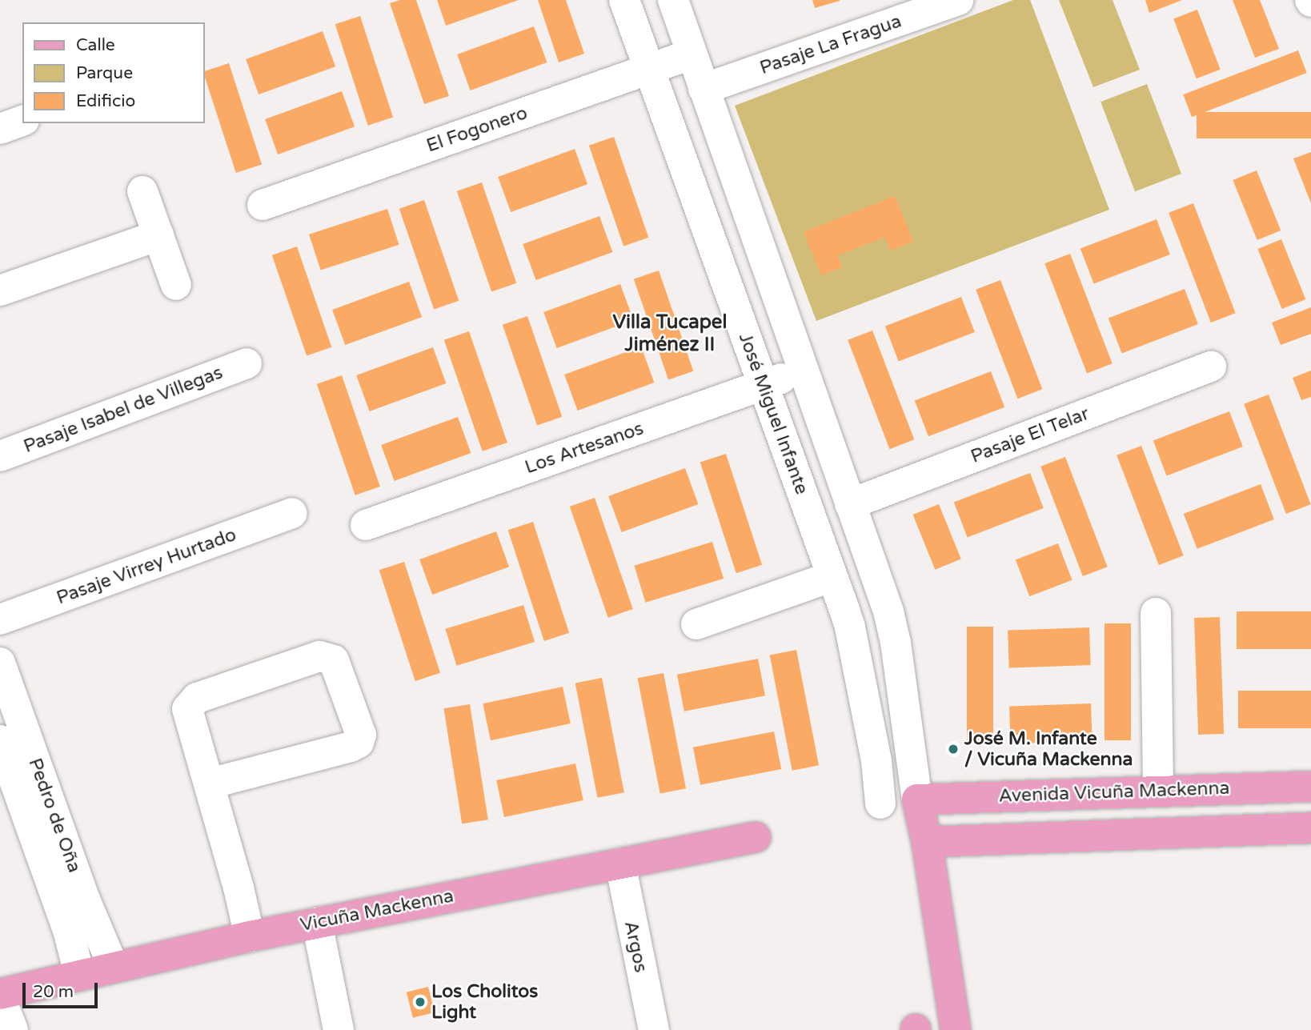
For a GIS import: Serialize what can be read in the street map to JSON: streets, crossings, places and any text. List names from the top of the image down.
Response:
{
  "streets": {
    "main road": ["Avenida Vicuña Mackenna", "Vicuña Mackenna"],
    "street": [
      "Pasaje La Fragua",
      "El Fogonero",
      "Pasaje Isabel de Villegas",
      "José Miguel Infante",
      "Pasaje El Telar",
      "Los Artesanos",
      "Pasaje Virrey Hurtado",
      "Pedro de Oña",
      "Argos"
    ]
  },
  "crossings": [
    ["El Fogonero", "José Miguel Infante"],
    ["José Miguel Infante", "Los Artesanos"],
    ["Pedro de Oña", "Vicuña Mackenna"],
    ["Vicuña Mackenna", "Argos"]
  ],
  "districts": ["Villa Tucapel Jiménez II"],
  "places": ["José M. Infante / Vicuña Mackenna", "Los Cholitos Light"],
  "legend": ["Calle", "Parque", "Edificio"],
  "scale_bar": "20 m"
}
